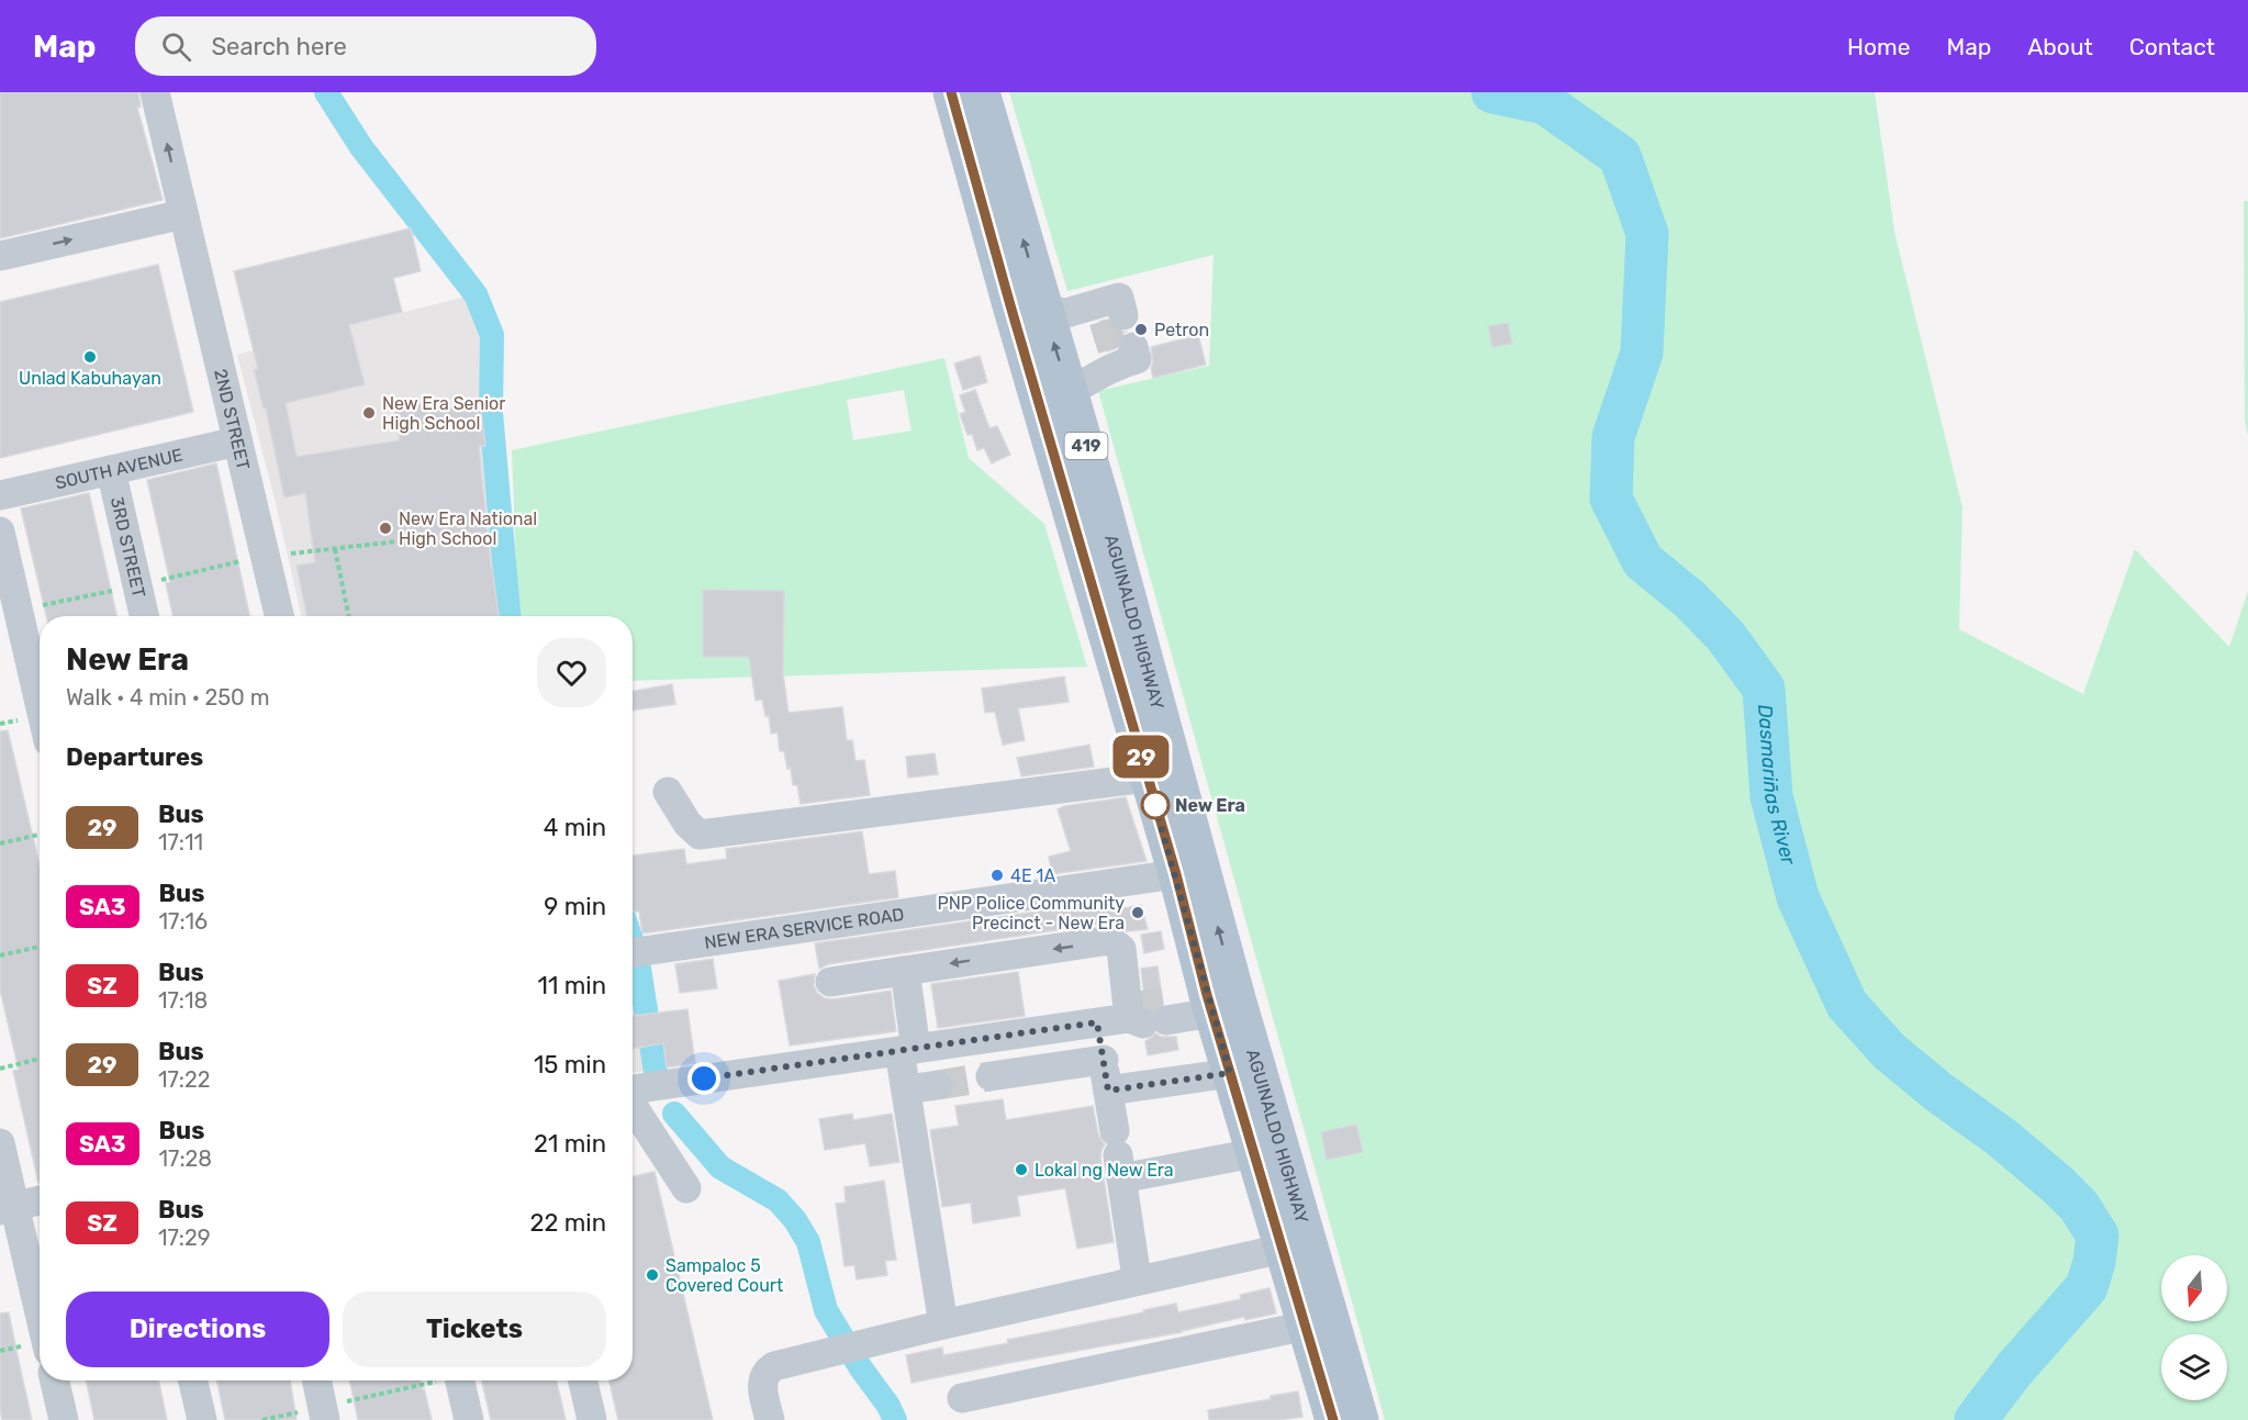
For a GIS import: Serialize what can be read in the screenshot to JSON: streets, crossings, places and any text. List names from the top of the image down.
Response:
{
  "streets": {
    "main road": ["419", "AGUINALDO HIGHWAY"],
    "street": [
      "2ND STREET",
      "SOUTH AVENUE",
      "3RD STREET",
      "NEW ERA SERVICE ROAD"
    ]
  },
  "crossings": [
    ["2ND STREET", "SOUTH AVENUE"],
    ["SOUTH AVENUE", "3RD STREET"],
    ["AGUINALDO HIGHWAY", "NEW ERA SERVICE ROAD"]
  ],
  "water": ["Dasmariñas River"],
  "places": [
    "Petron",
    "Unlad Kabuhayan",
    "New Era Senior High School",
    "New Era National High School",
    "New Era",
    "4E 1A",
    "PNP Police Community Precinct - New Era",
    "Lokal ng New Era",
    "Sampaloc 5 Covered Court"
  ],
  "lines": ["bus line 29"],
  "north": "bottom",
  "page": {
    "header": "Map",
    "search": "Search here",
    "nav": [
      "Home",
      "Map",
      "About",
      "Contact"
    ],
    "on_map": "29",
    "heading": [
      ["New Era", "Walk · 4 min · 250 m"],
      "Departures"
    ],
    "list": [
      {
        "mark": "29",
        "name": "Bus",
        "note": "17:11",
        "value": "4 min"
      },
      {
        "mark": "SA3",
        "name": "Bus",
        "note": "17:16",
        "value": "9 min"
      },
      {
        "mark": "SZ",
        "name": "Bus",
        "note": "17:18",
        "value": "11 min"
      },
      {
        "mark": "29",
        "name": "Bus",
        "note": "17:22",
        "value": "15 min"
      },
      {
        "mark": "SA3",
        "name": "Bus",
        "note": "17:28",
        "value": "21 min"
      },
      {
        "mark": "SZ",
        "name": "Bus",
        "note": "17:29",
        "value": "22 min"
      }
    ],
    "buttons": ["Directions", "Tickets"]
  }
}
